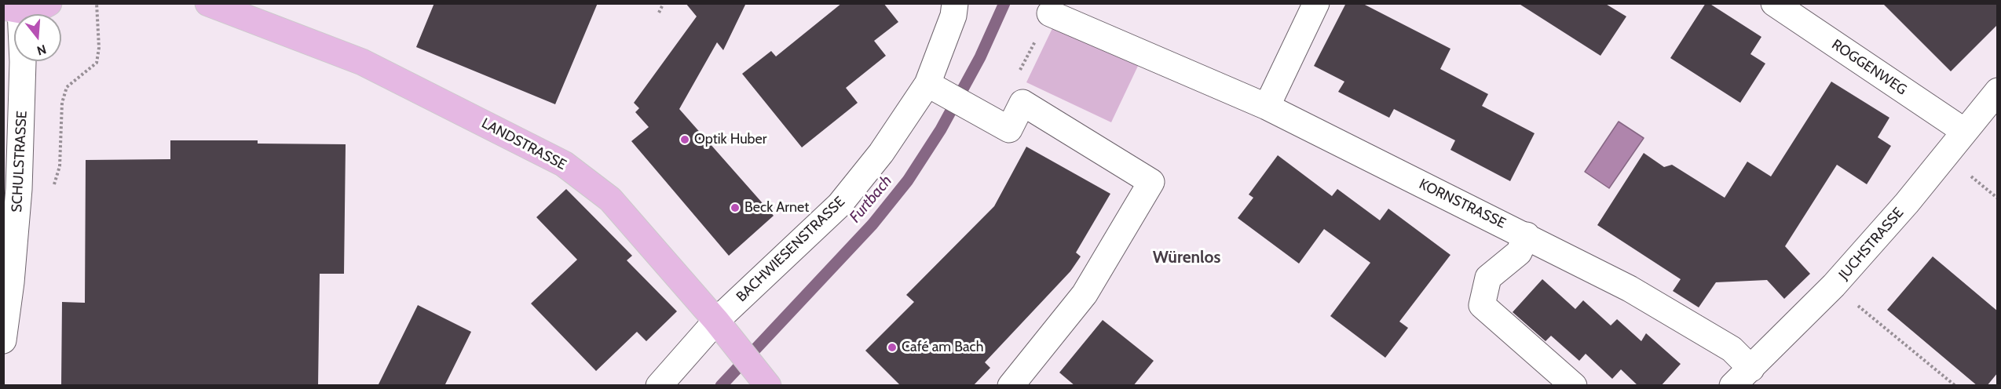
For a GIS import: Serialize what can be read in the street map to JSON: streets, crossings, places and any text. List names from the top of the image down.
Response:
{
  "streets": {
    "main road": ["LANDSTRASSE"],
    "street": [
      "ROGGENWEG",
      "SCHULSTRASSE",
      "KORNSTRASSE",
      "JUCHSTRASSE",
      "BACHWIESENSTRASSE"
    ]
  },
  "crossings": [
    ["ROGGENWEG", "JUCHSTRASSE"],
    ["LANDSTRASSE", "BACHWIESENSTRASSE"],
    ["KORNSTRASSE", "JUCHSTRASSE"]
  ],
  "districts": ["Würenlos"],
  "water": ["Furtbach"],
  "places": ["Optik Huber", "Beck Arnet", "Café am Bach"],
  "north": "bottom"
}
